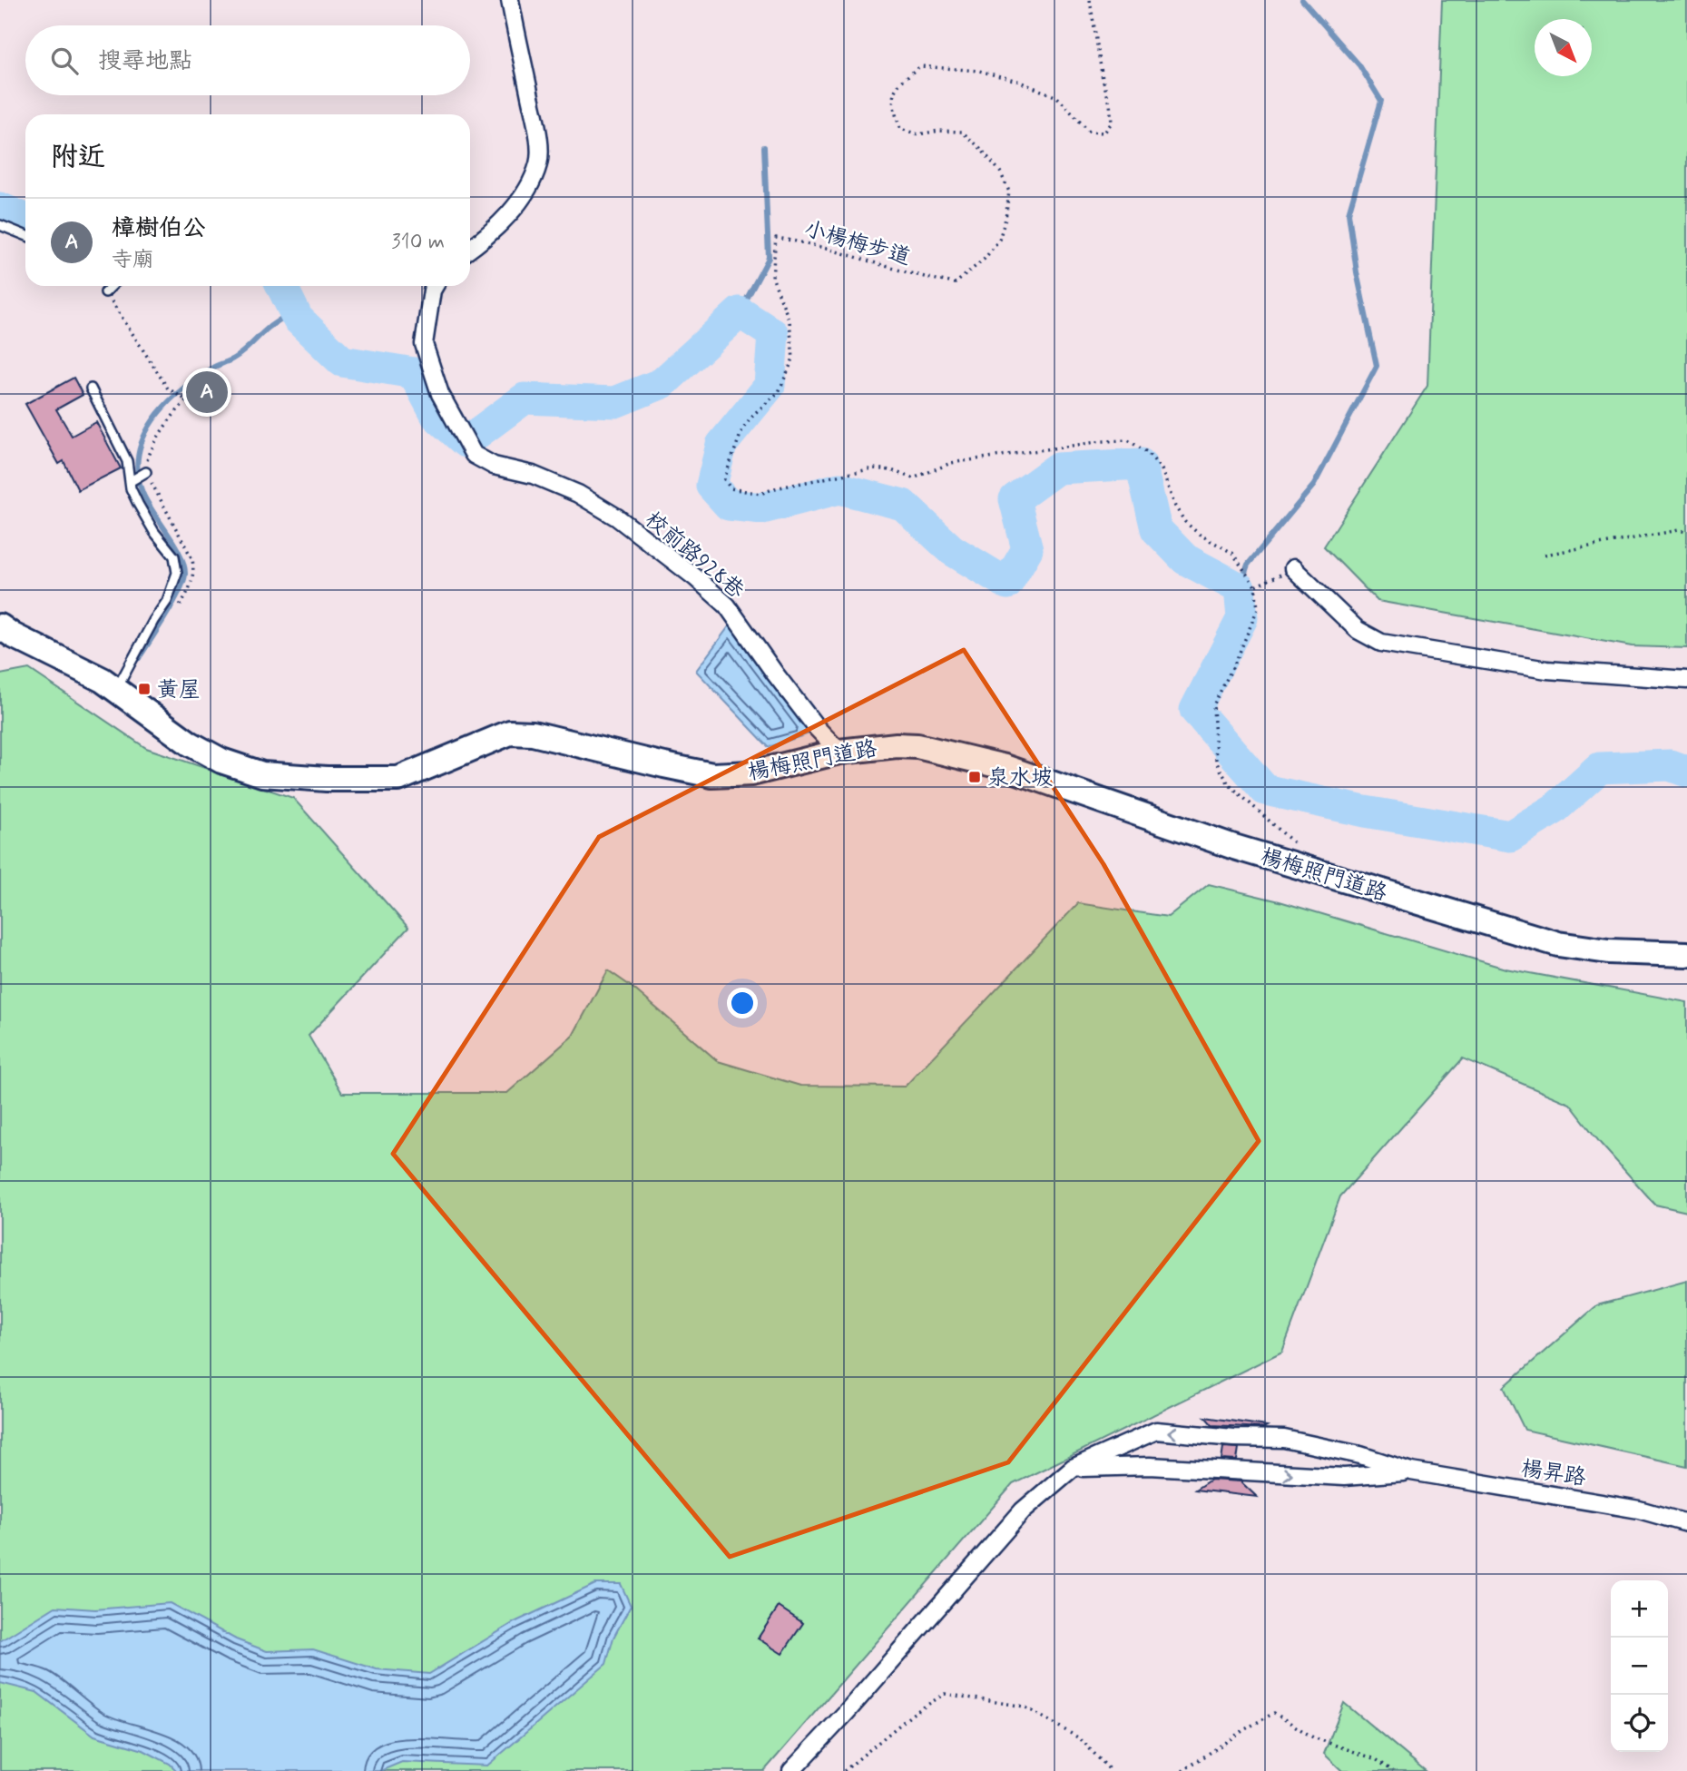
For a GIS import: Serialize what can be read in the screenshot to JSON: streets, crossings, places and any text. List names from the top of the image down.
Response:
{
  "streets": {
    "street": ["校前路928巷", "楊梅照門道路", "楊昇路"],
    "path": ["小楊梅步道"]
  },
  "crossings": [
    ["校前路928巷", "楊梅照門道路"]
  ],
  "places": {
    "transit": ["黃屋", "泉水坡"]
  },
  "north": "bottom right",
  "page": {
    "search": "搜尋地點",
    "heading": "附近",
    "list": [
      {
        "mark": "A",
        "name": "樟樹伯公",
        "note": "寺廟",
        "value": "310 m"
      }
    ],
    "pins": "A",
    "map_buttons": ["+", "−"]
  }
}
